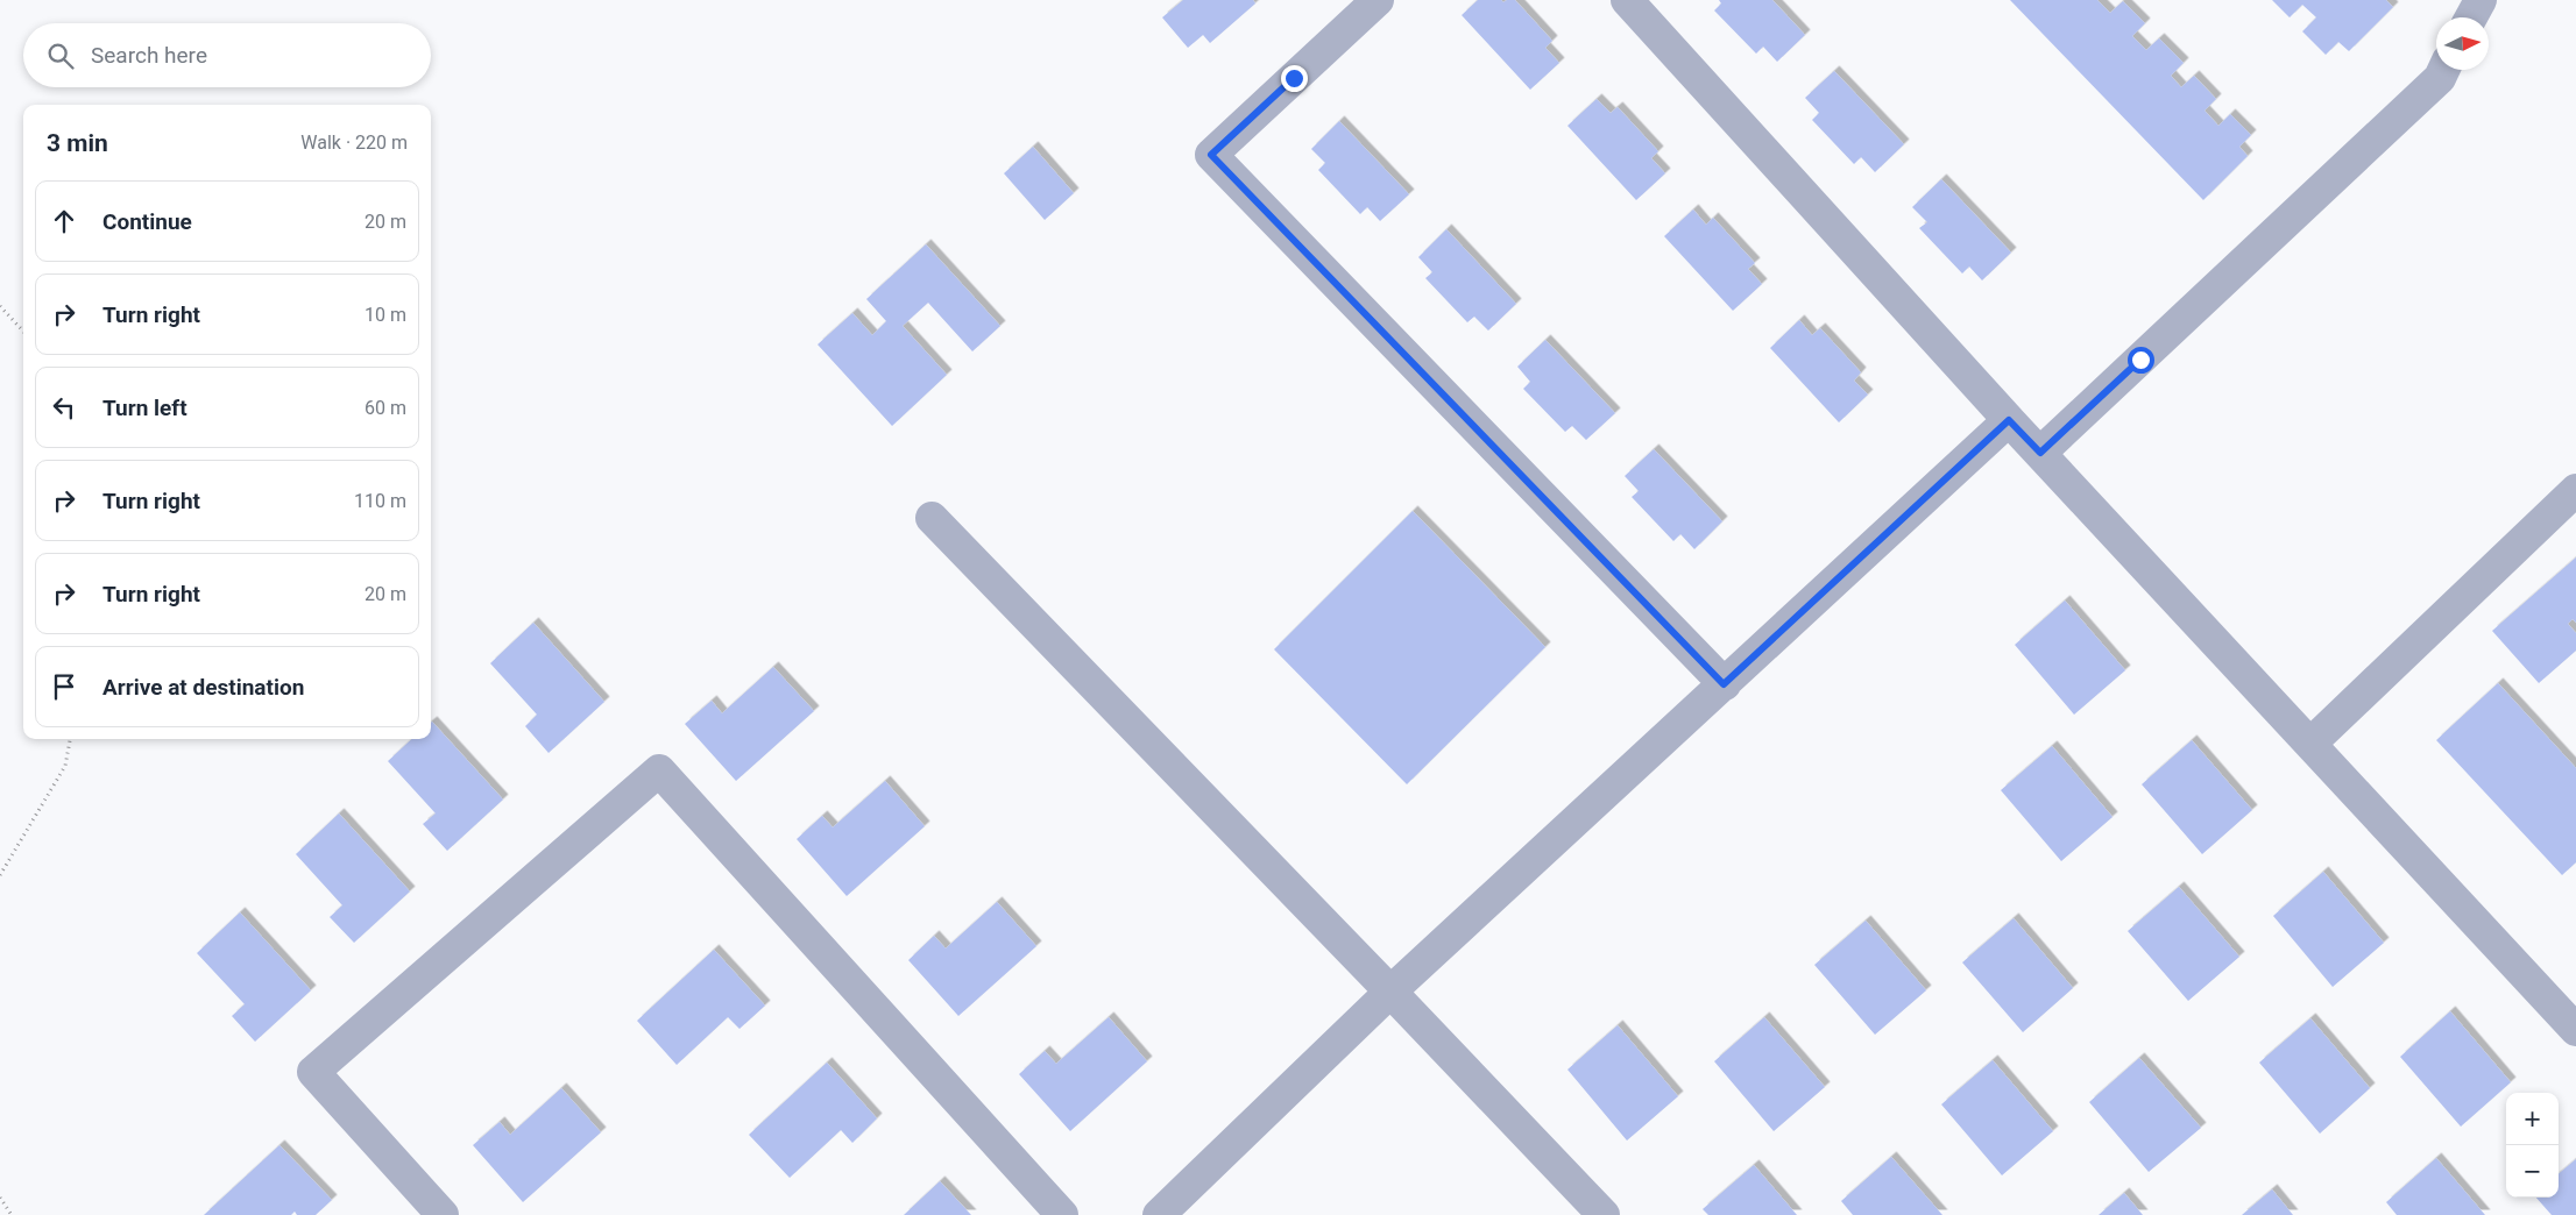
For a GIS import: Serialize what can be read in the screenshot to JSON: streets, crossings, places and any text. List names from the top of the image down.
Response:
{
  "north": "right",
  "page": {
    "search": "Search here",
    "heading": ["3 min", "Walk · 220 m"],
    "list": [
      ["Continue", "20 m"],
      ["Turn right", "10 m"],
      ["Turn left", "60 m"],
      ["Turn right", "110 m"],
      ["Turn right", "20 m"],
      "Arrive at destination"
    ],
    "map_buttons": ["+", "−"]
  }
}
